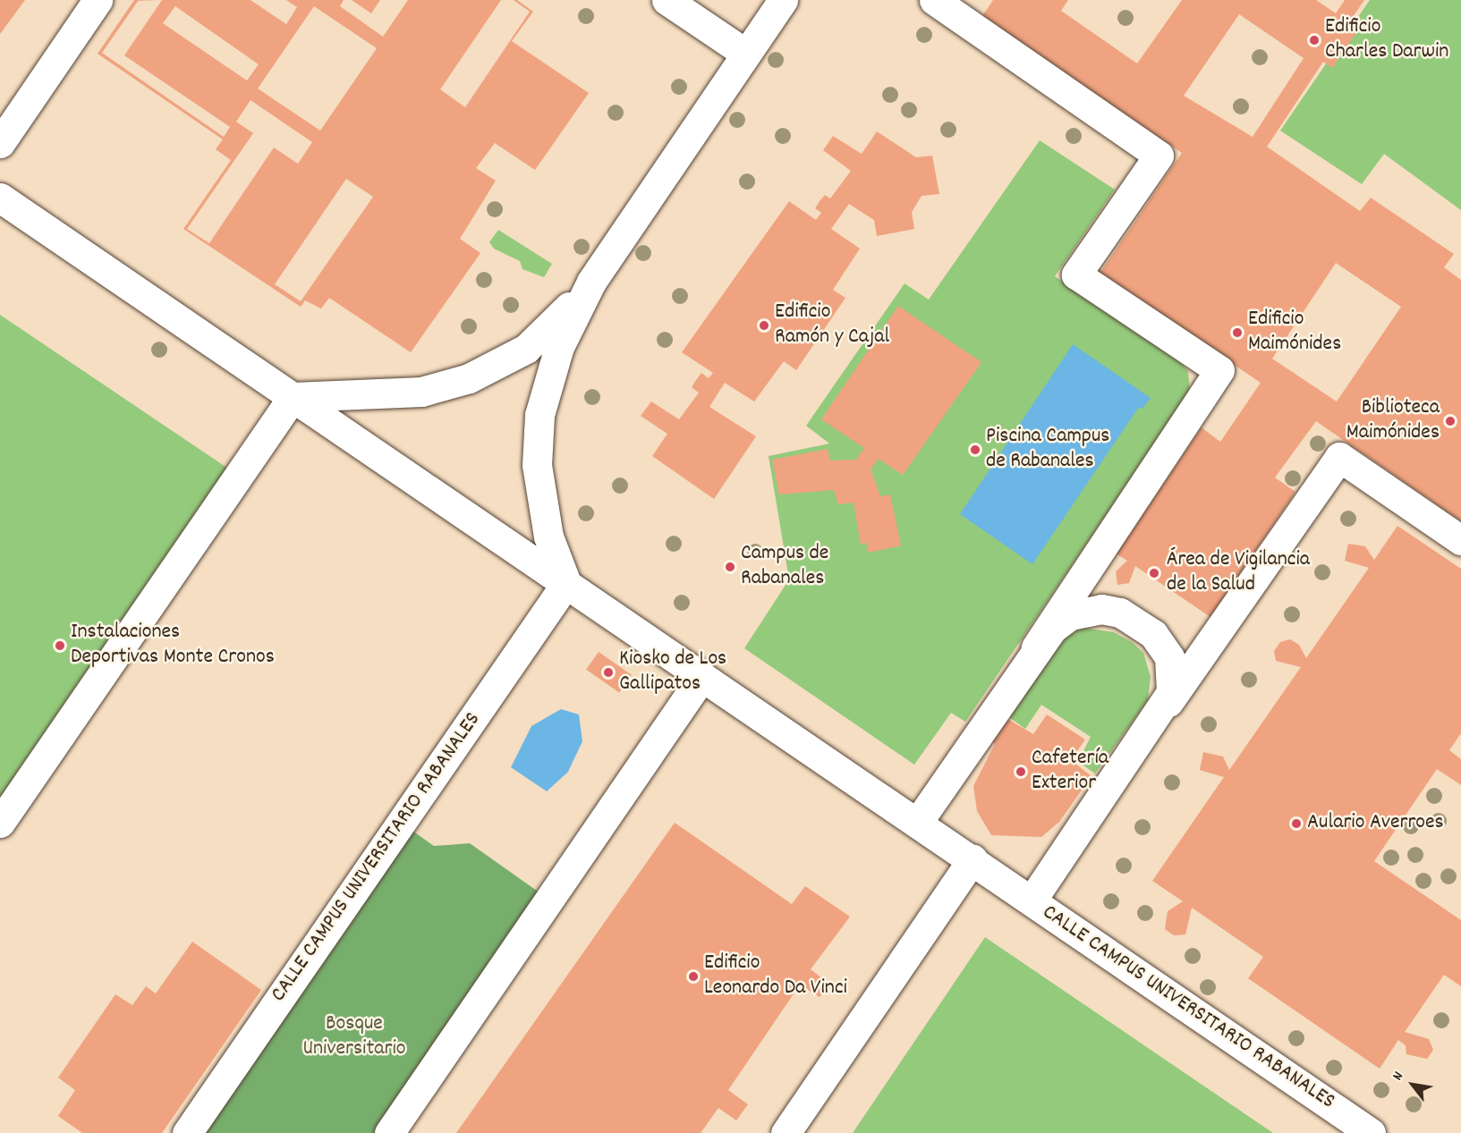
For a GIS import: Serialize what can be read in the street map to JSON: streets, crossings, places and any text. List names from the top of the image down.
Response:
{
  "streets": {
    "street": ["CALLE CAMPUS UNIVERSITARIO RABANALES"]
  },
  "parks": ["Bosque Universitario"],
  "places": [
    "Edificio Charles Darwin",
    "Edificio Ramón y Cajal",
    "Edificio Maimónides",
    "Biblioteca Maimónides",
    "Piscina Campus de Rabanales",
    "Campus de Rabanales",
    "Área de Vigilancia de la Salud",
    "Instalaciones Deportivas Monte Cronos",
    "Kiosko de Los Gallipatos",
    "Cafetería Exterior",
    "Aulario Averroes",
    "Edificio Leonardo Da Vinci"
  ],
  "north": "top left"
}
